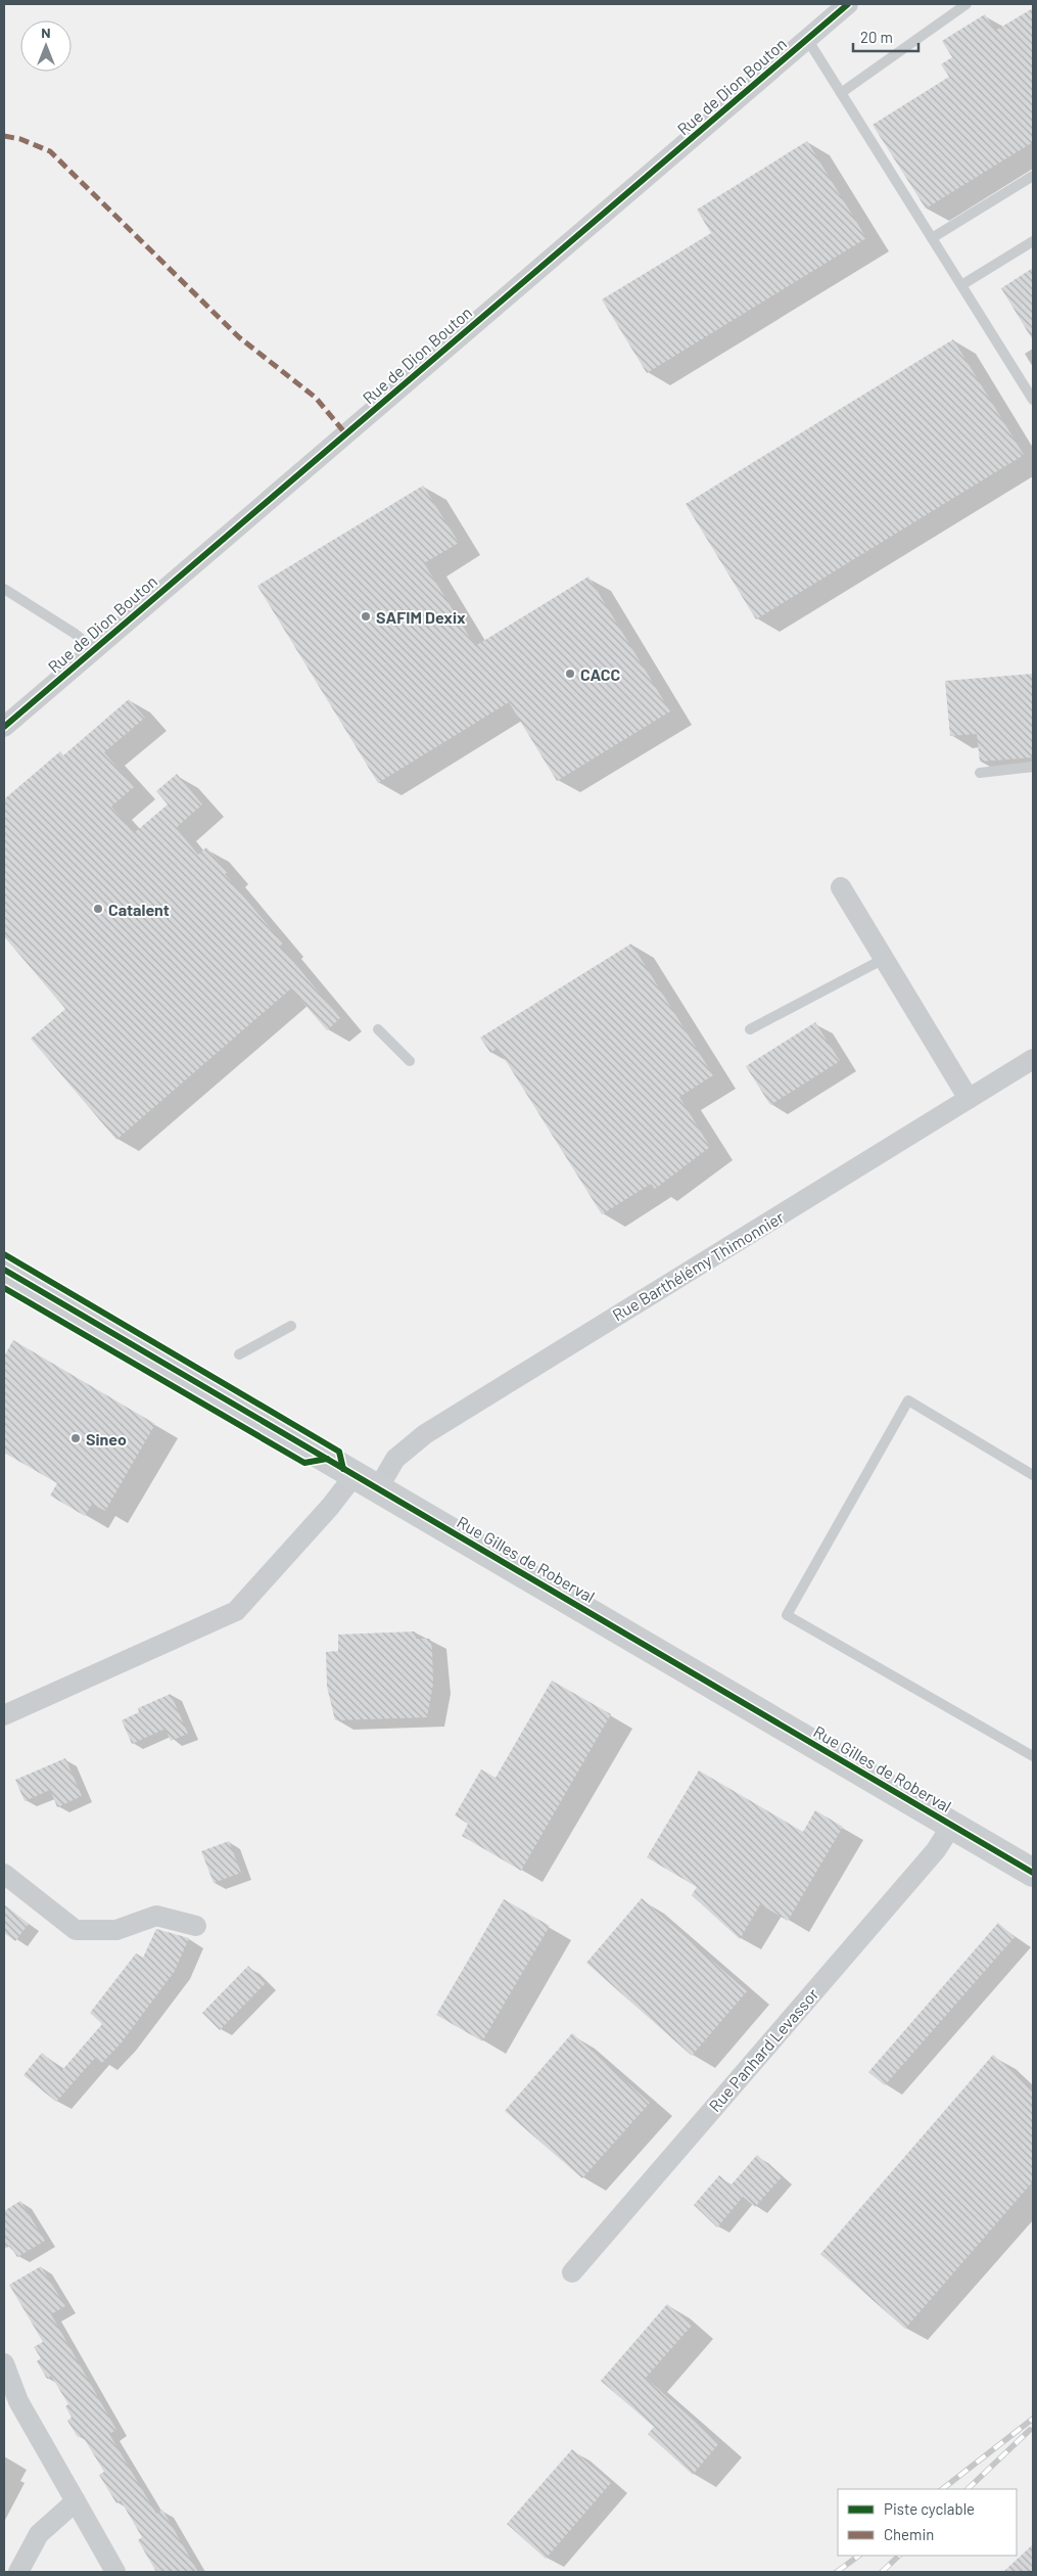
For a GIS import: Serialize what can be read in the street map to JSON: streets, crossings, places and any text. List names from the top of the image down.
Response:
{
  "streets": {
    "street": [
      "Rue de Dion Bouton",
      "Rue Barthélémy Thimonnier",
      "Rue Gilles de Roberval",
      "Rue Panhard Levassor"
    ]
  },
  "crossings": [
    ["Rue Barthélémy Thimonnier", "Rue Gilles de Roberval"],
    ["Rue Gilles de Roberval", "Rue Panhard Levassor"]
  ],
  "places": [
    "SAFIM Dexix",
    "CACC",
    "Catalent",
    "Sineo"
  ],
  "legend": ["Piste cyclable", "Chemin"],
  "scale_bar": "20 m",
  "north": "top"
}
